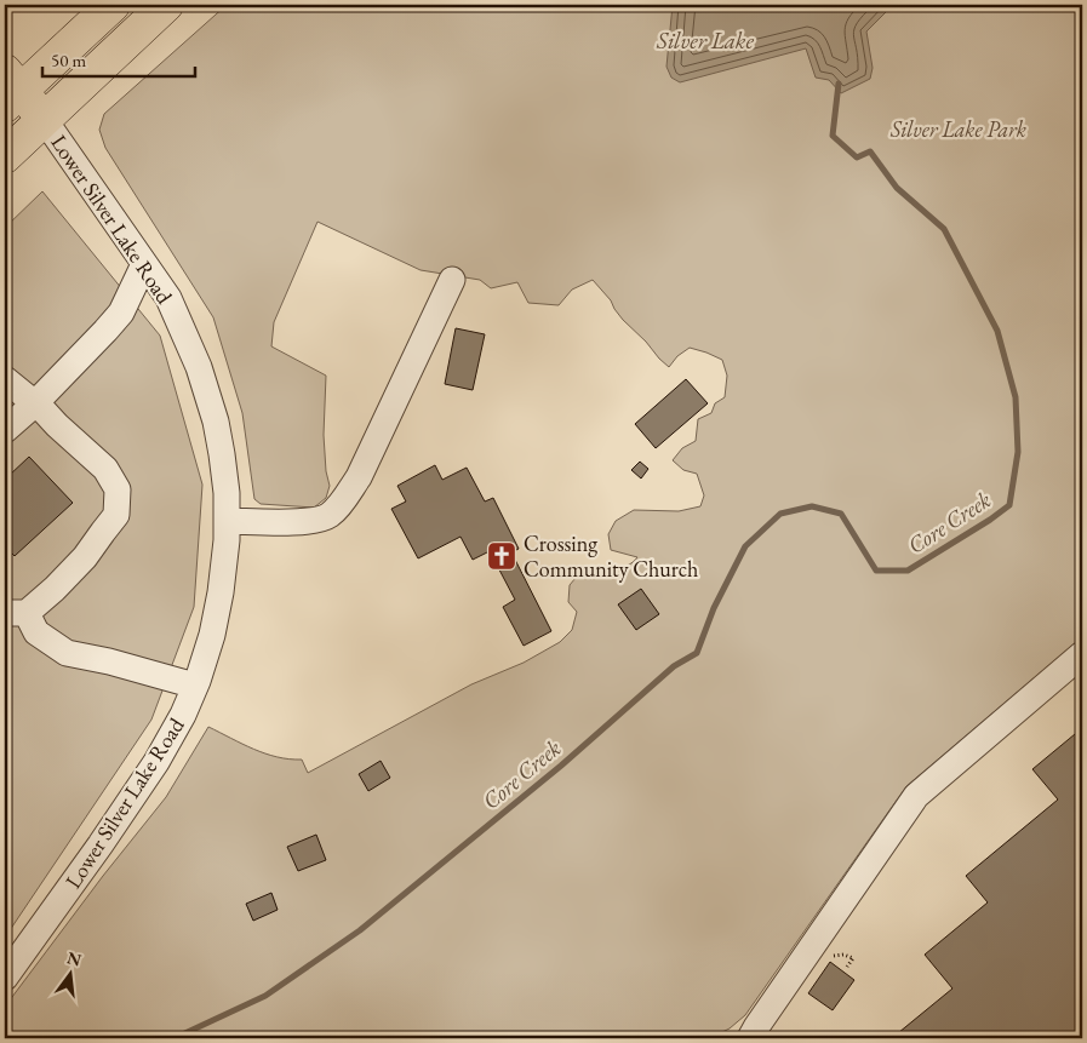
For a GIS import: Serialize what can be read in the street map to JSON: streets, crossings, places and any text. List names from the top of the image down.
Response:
{
  "streets": {
    "street": ["Lower Silver Lake Road"]
  },
  "water": ["Silver Lake", "Core Creek"],
  "parks": ["Silver Lake Park"],
  "places": {
    "church": ["Crossing Community Church"]
  },
  "scale_bar": "50 m",
  "north": "top"
}
